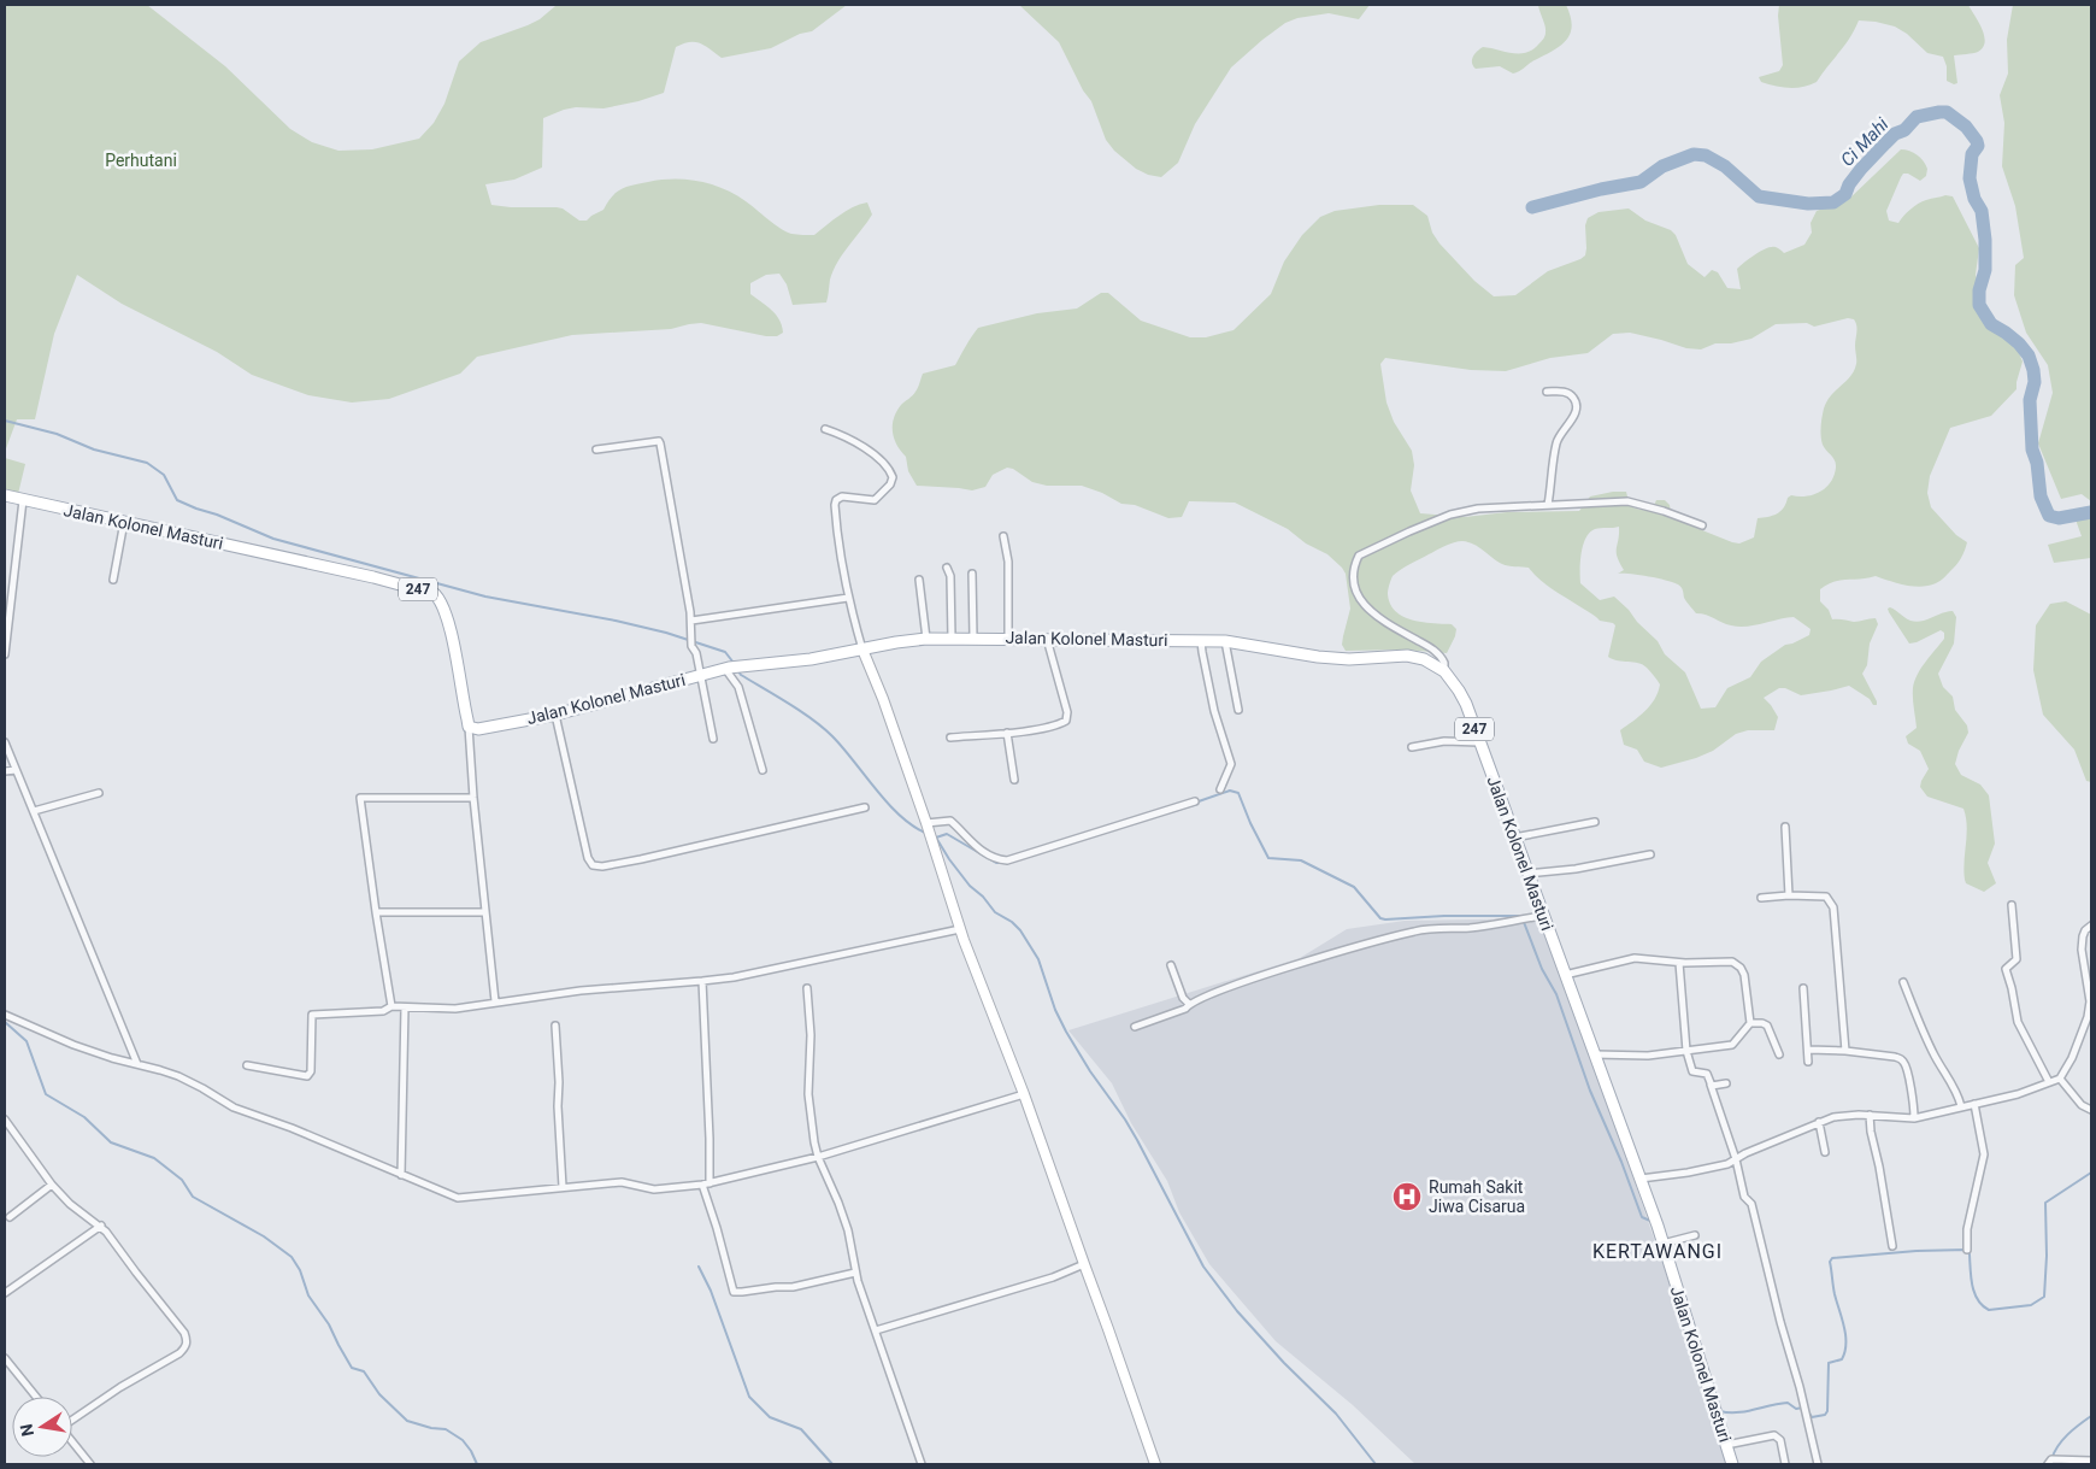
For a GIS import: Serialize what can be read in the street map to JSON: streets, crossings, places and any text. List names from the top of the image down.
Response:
{
  "streets": {
    "main road": ["Jalan Kolonel Masturi", "247"]
  },
  "districts": ["KERTAWANGI"],
  "water": ["Ci Mahi"],
  "parks": ["Perhutani"],
  "places": {
    "hospital": ["Rumah Sakit Jiwa Cisarua"]
  },
  "north": "left"
}
